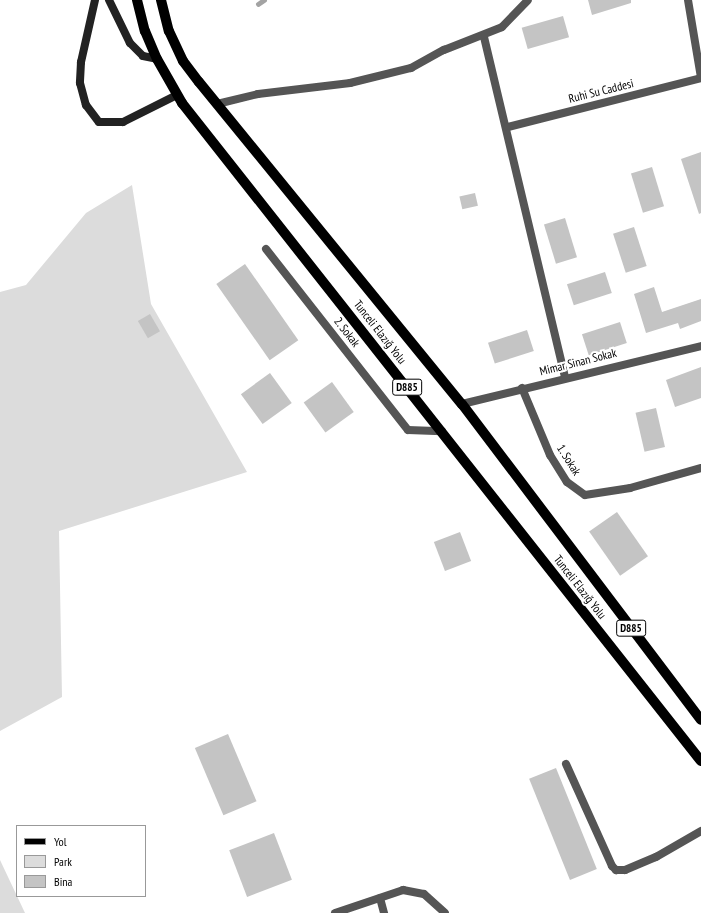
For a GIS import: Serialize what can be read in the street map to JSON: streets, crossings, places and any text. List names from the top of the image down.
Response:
{
  "streets": {
    "main road": ["Tunceli Elazığ Yolu", "D885"],
    "street": [
      "Ruhi Su Caddesi",
      "2. Sokak",
      "Mimar Sinan Sokak",
      "1. Sokak"
    ]
  },
  "crossings": [
    ["2. Sokak", "Tunceli Elazığ Yolu"],
    ["Tunceli Elazığ Yolu", "Mimar Sinan Sokak"],
    ["Mimar Sinan Sokak", "1. Sokak"]
  ],
  "legend": ["Yol", "Park", "Bina"]
}
